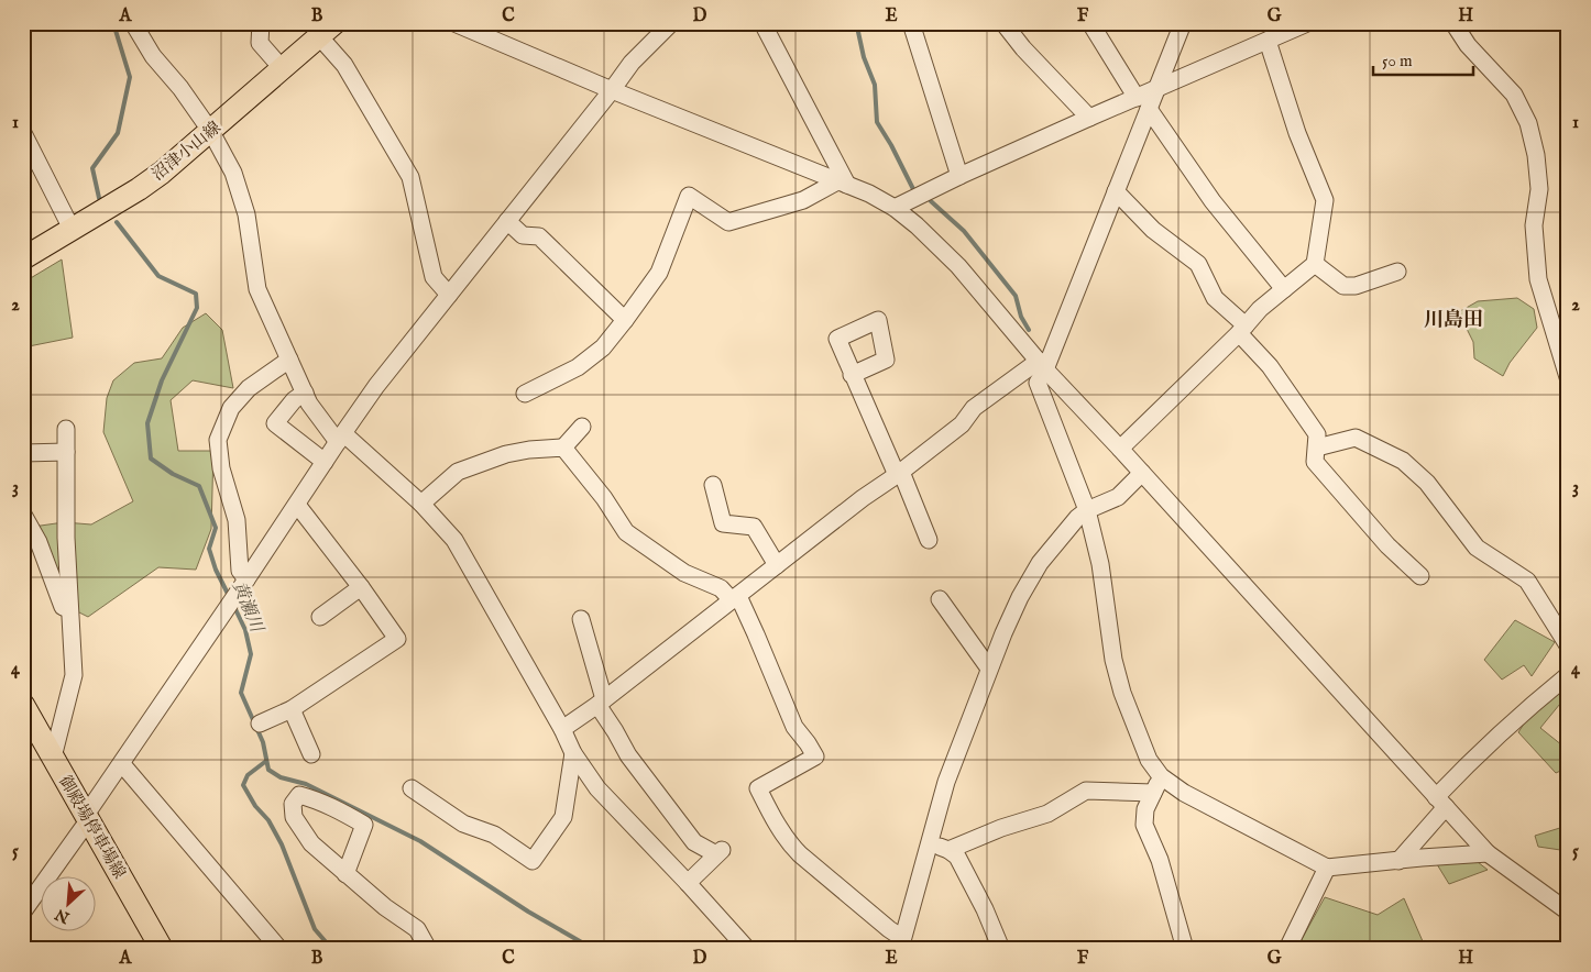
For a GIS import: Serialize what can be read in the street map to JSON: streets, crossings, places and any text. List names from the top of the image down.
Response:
{
  "streets": {
    "main road": ["沼津小山線", "御殿場停車場線"]
  },
  "districts": ["川島田"],
  "water": ["黄瀬川"],
  "scale_bar": "50 m",
  "north": "bottom left",
  "grid": {
    "columns": [
      "A",
      "B",
      "C",
      "D",
      "E",
      "F",
      "G",
      "H"
    ],
    "rows": [
      "1",
      "2",
      "3",
      "4",
      "5"
    ]
  }
}
